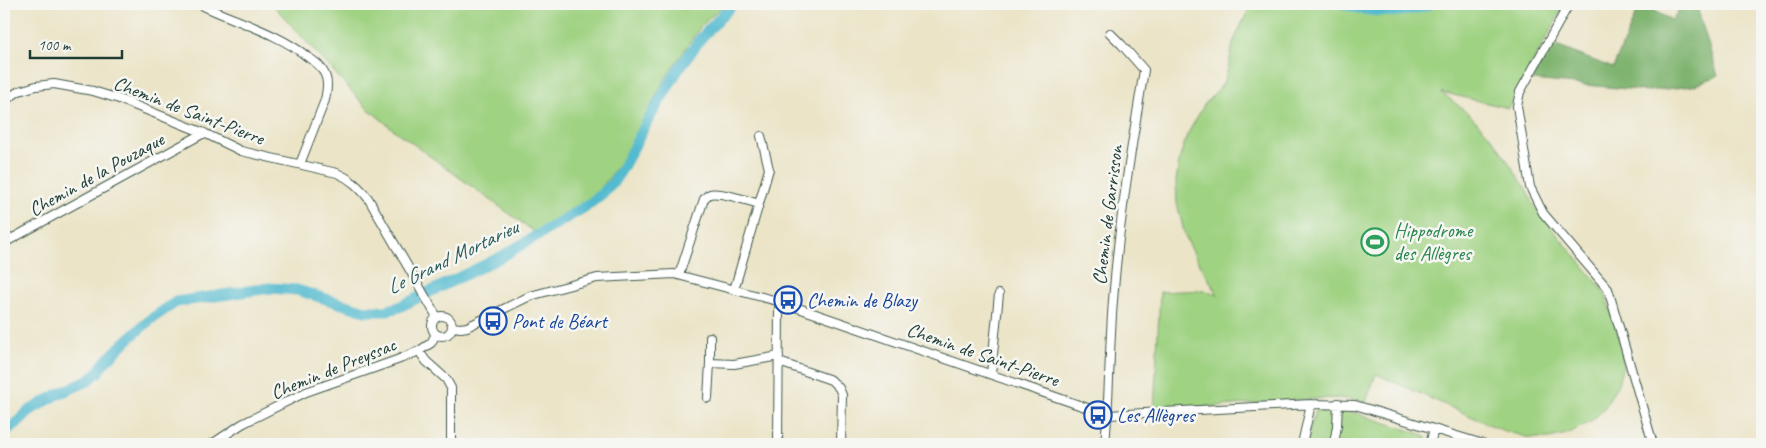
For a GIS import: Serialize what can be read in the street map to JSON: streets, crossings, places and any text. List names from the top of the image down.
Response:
{
  "streets": {
    "street": [
      "Chemin de Saint-Pierre",
      "Chemin de la Pouzaque",
      "Chemin de Garrisson",
      "Chemin de Preyssac"
    ]
  },
  "crossings": [
    ["Chemin de Saint-Pierre", "Chemin de la Pouzaque"],
    ["Chemin de Saint-Pierre", "Chemin de Garrisson"],
    ["Chemin de Saint-Pierre", "Chemin de Preyssac"]
  ],
  "water": ["Le Grand Mortarieu"],
  "places": {
    "sports": ["Hippodrome des Allègres"],
    "bus stop": ["Chemin de Blazy", "Pont de Béart", "Les Allègres"]
  },
  "scale_bar": "100 m"
}
